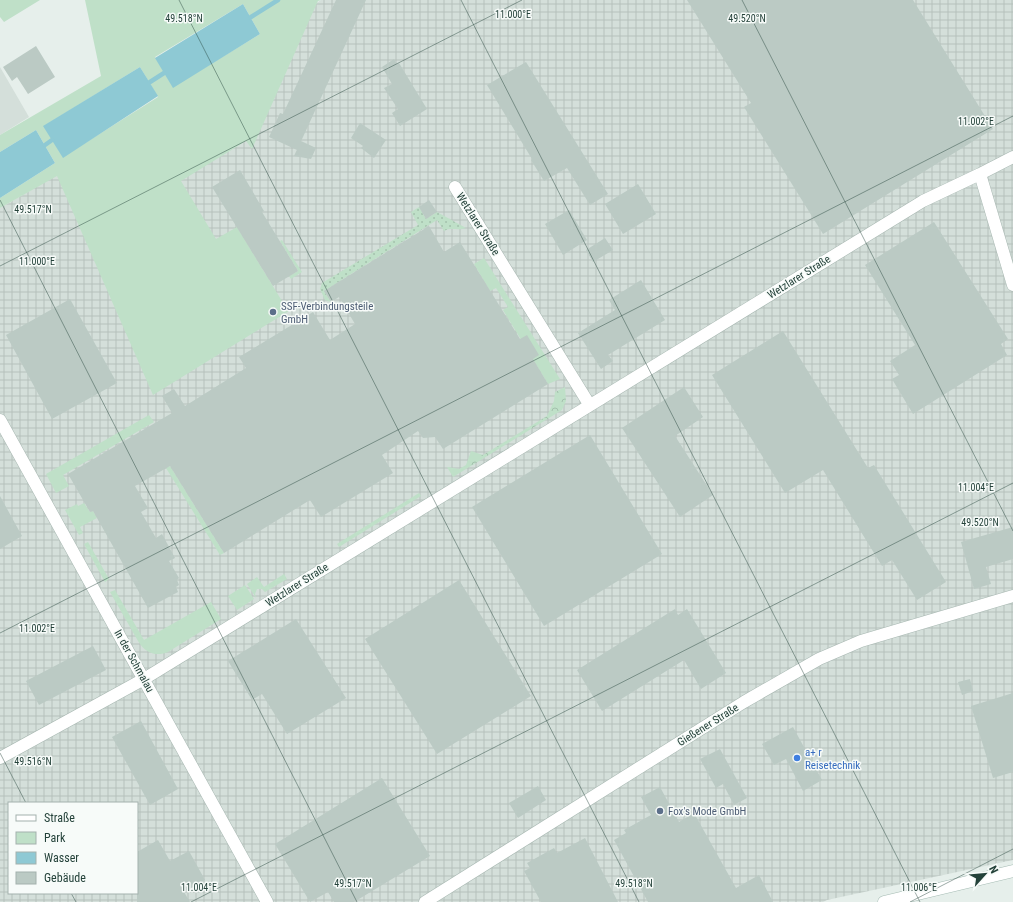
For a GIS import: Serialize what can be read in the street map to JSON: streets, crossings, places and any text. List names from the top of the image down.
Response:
{
  "streets": {
    "street": ["Wetzlarer Straße", "In der Schmalau", "Gießener Straße"]
  },
  "crossings": [
    ["Wetzlarer Straße", "In der Schmalau"]
  ],
  "places": ["SSF-Verbindungsteile GmbH", "a+ r Reisetechnik", "Fox's Mode GmbH"],
  "legend": [
    "Straße",
    "Park",
    "Wasser",
    "Gebäude"
  ],
  "north": "top right",
  "coordinates": [
    "11.000°E",
    "49.518°N",
    "49.520°N",
    "11.002°E",
    "49.517°N",
    "11.004°E",
    "49.516°N",
    "11.006°E"
  ]
}
